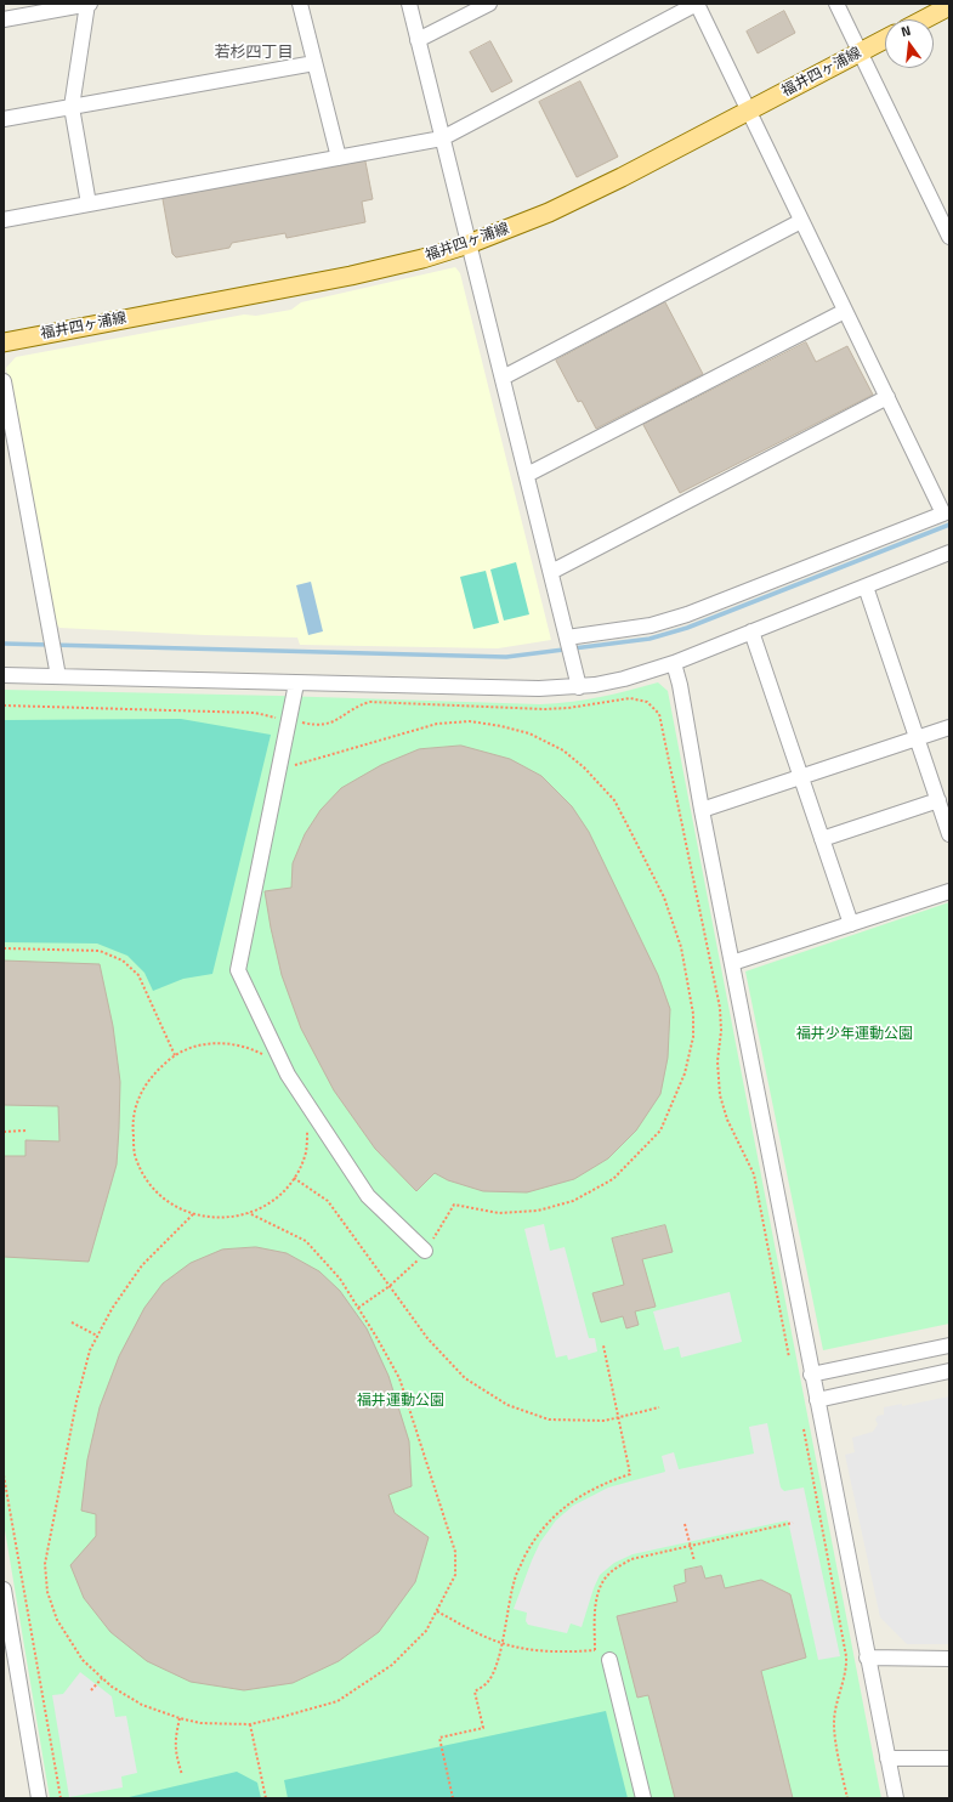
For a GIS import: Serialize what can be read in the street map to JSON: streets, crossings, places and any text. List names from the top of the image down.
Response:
{
  "streets": {
    "main road": ["福井四ヶ浦線"]
  },
  "districts": ["若杉四丁目"],
  "parks": ["福井少年運動公園", "福井運動公園"],
  "north": "top"
}
